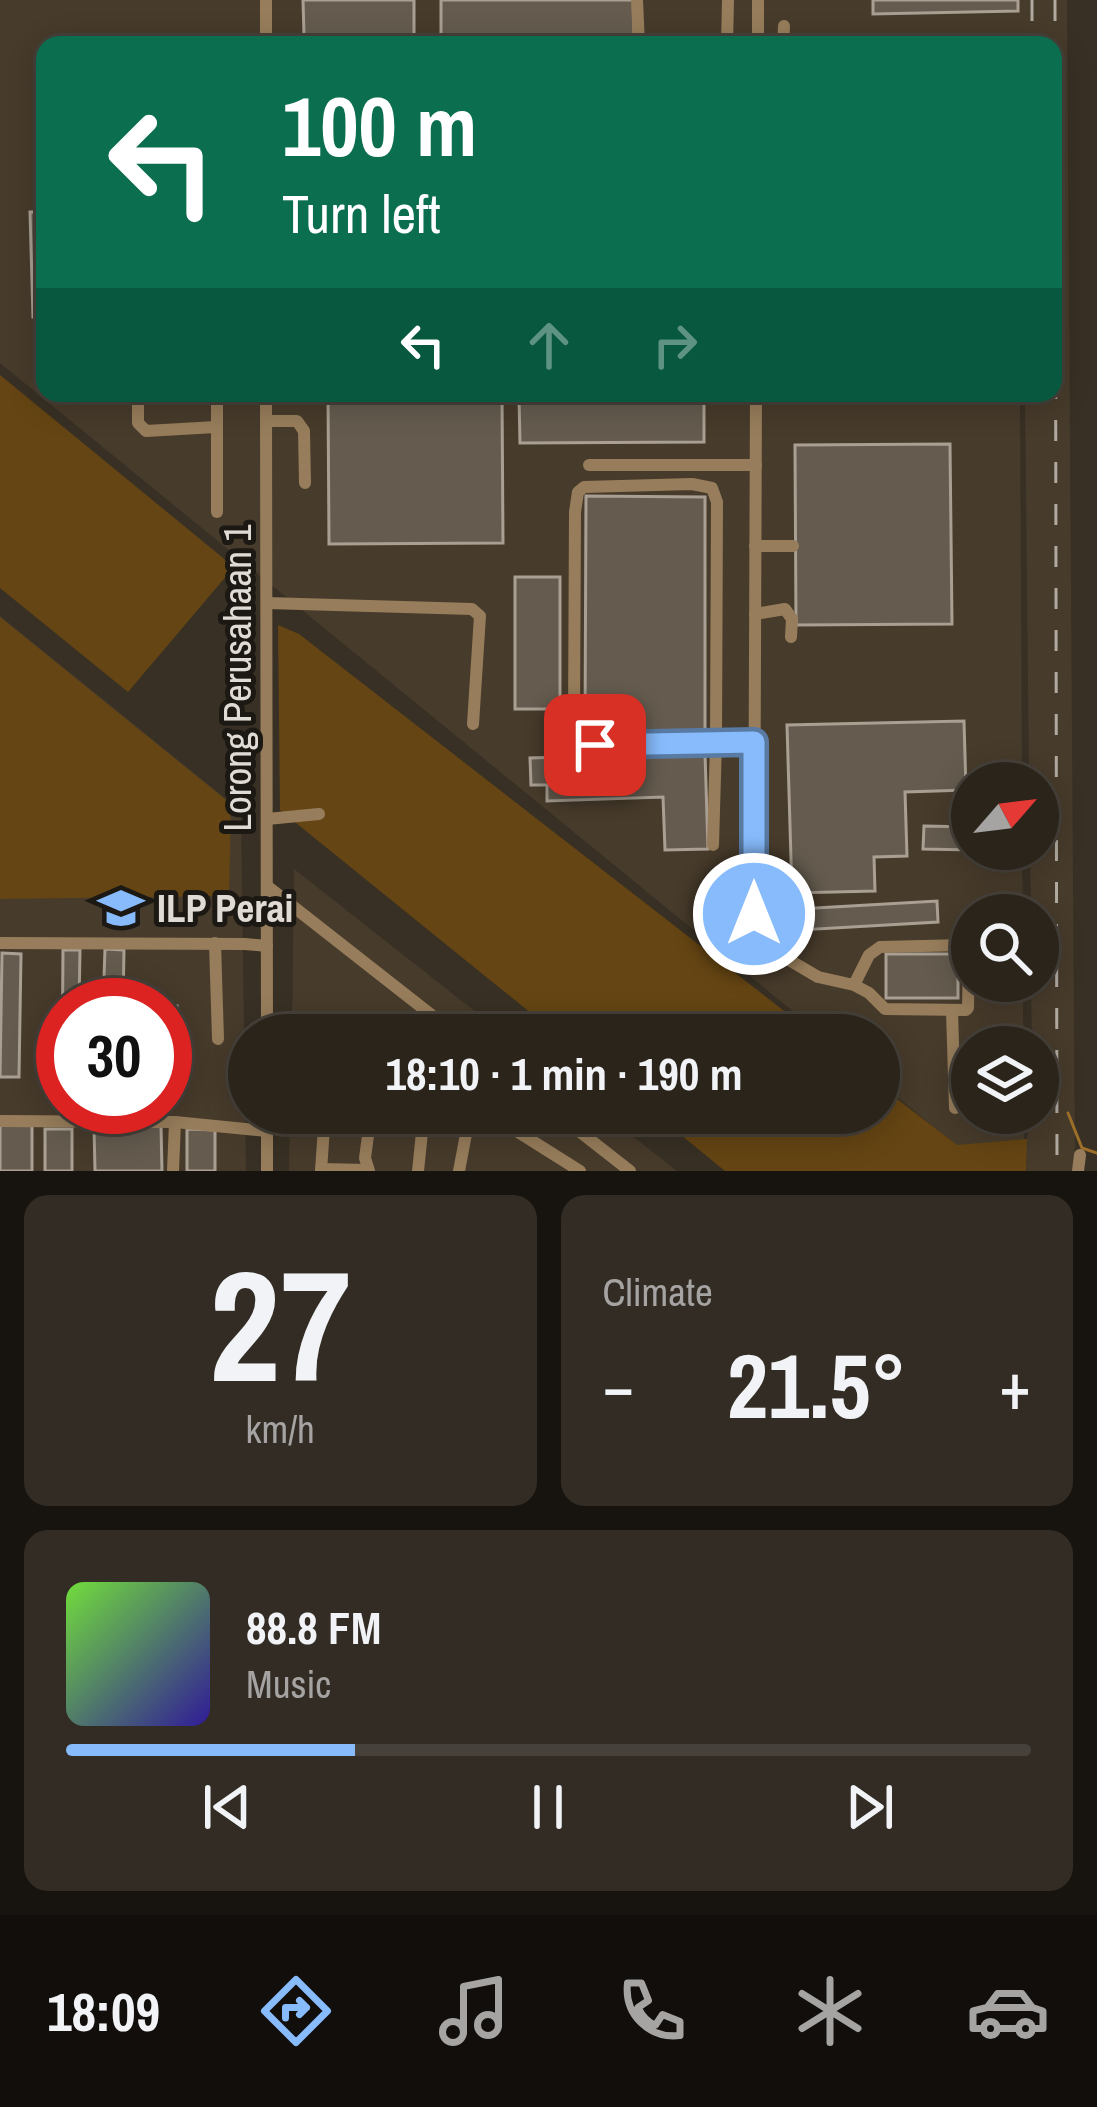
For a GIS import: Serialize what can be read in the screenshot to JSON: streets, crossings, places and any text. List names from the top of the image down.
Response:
{
  "streets": {
    "street": ["Lorong Perusahaan 1"]
  },
  "places": {
    "school or university": ["ILP Perai"]
  },
  "north": "top right",
  "page": {
    "turn": ["100 m", "Turn left"],
    "limit": "30",
    "trip": "18:10 · 1 min · 190 m",
    "tile": [
      ["27", "km/h"],
      "Climate"
    ],
    "heat": ["−", "21.5°", "+"],
    "song": ["88.8 FM", "Music"],
    "tabs": "18:09"
  }
}
